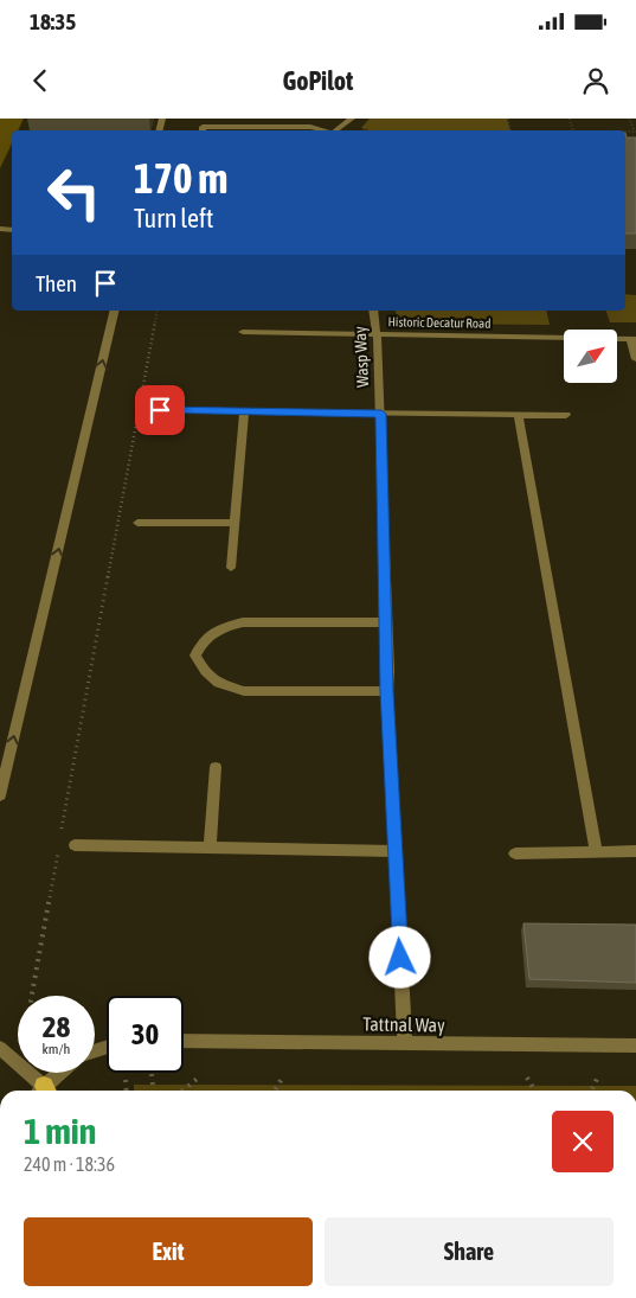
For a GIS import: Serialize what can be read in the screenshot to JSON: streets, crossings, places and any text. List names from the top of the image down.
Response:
{
  "streets": {
    "street": ["Historic Decatur Road", "Wasp Way", "Tattnal Way"]
  },
  "crossings": [
    ["Historic Decatur Road", "Wasp Way"],
    ["Wasp Way", "Tattnal Way"]
  ],
  "north": "top right",
  "page": {
    "status": "18:35",
    "header": "GoPilot",
    "turn": ["170 m", "Turn left"],
    "then": "Then",
    "speed": "28 km/h",
    "limit": "30",
    "heading": ["1 min", "240 m · 18:36"],
    "buttons": ["Exit", "Share"]
  }
}
